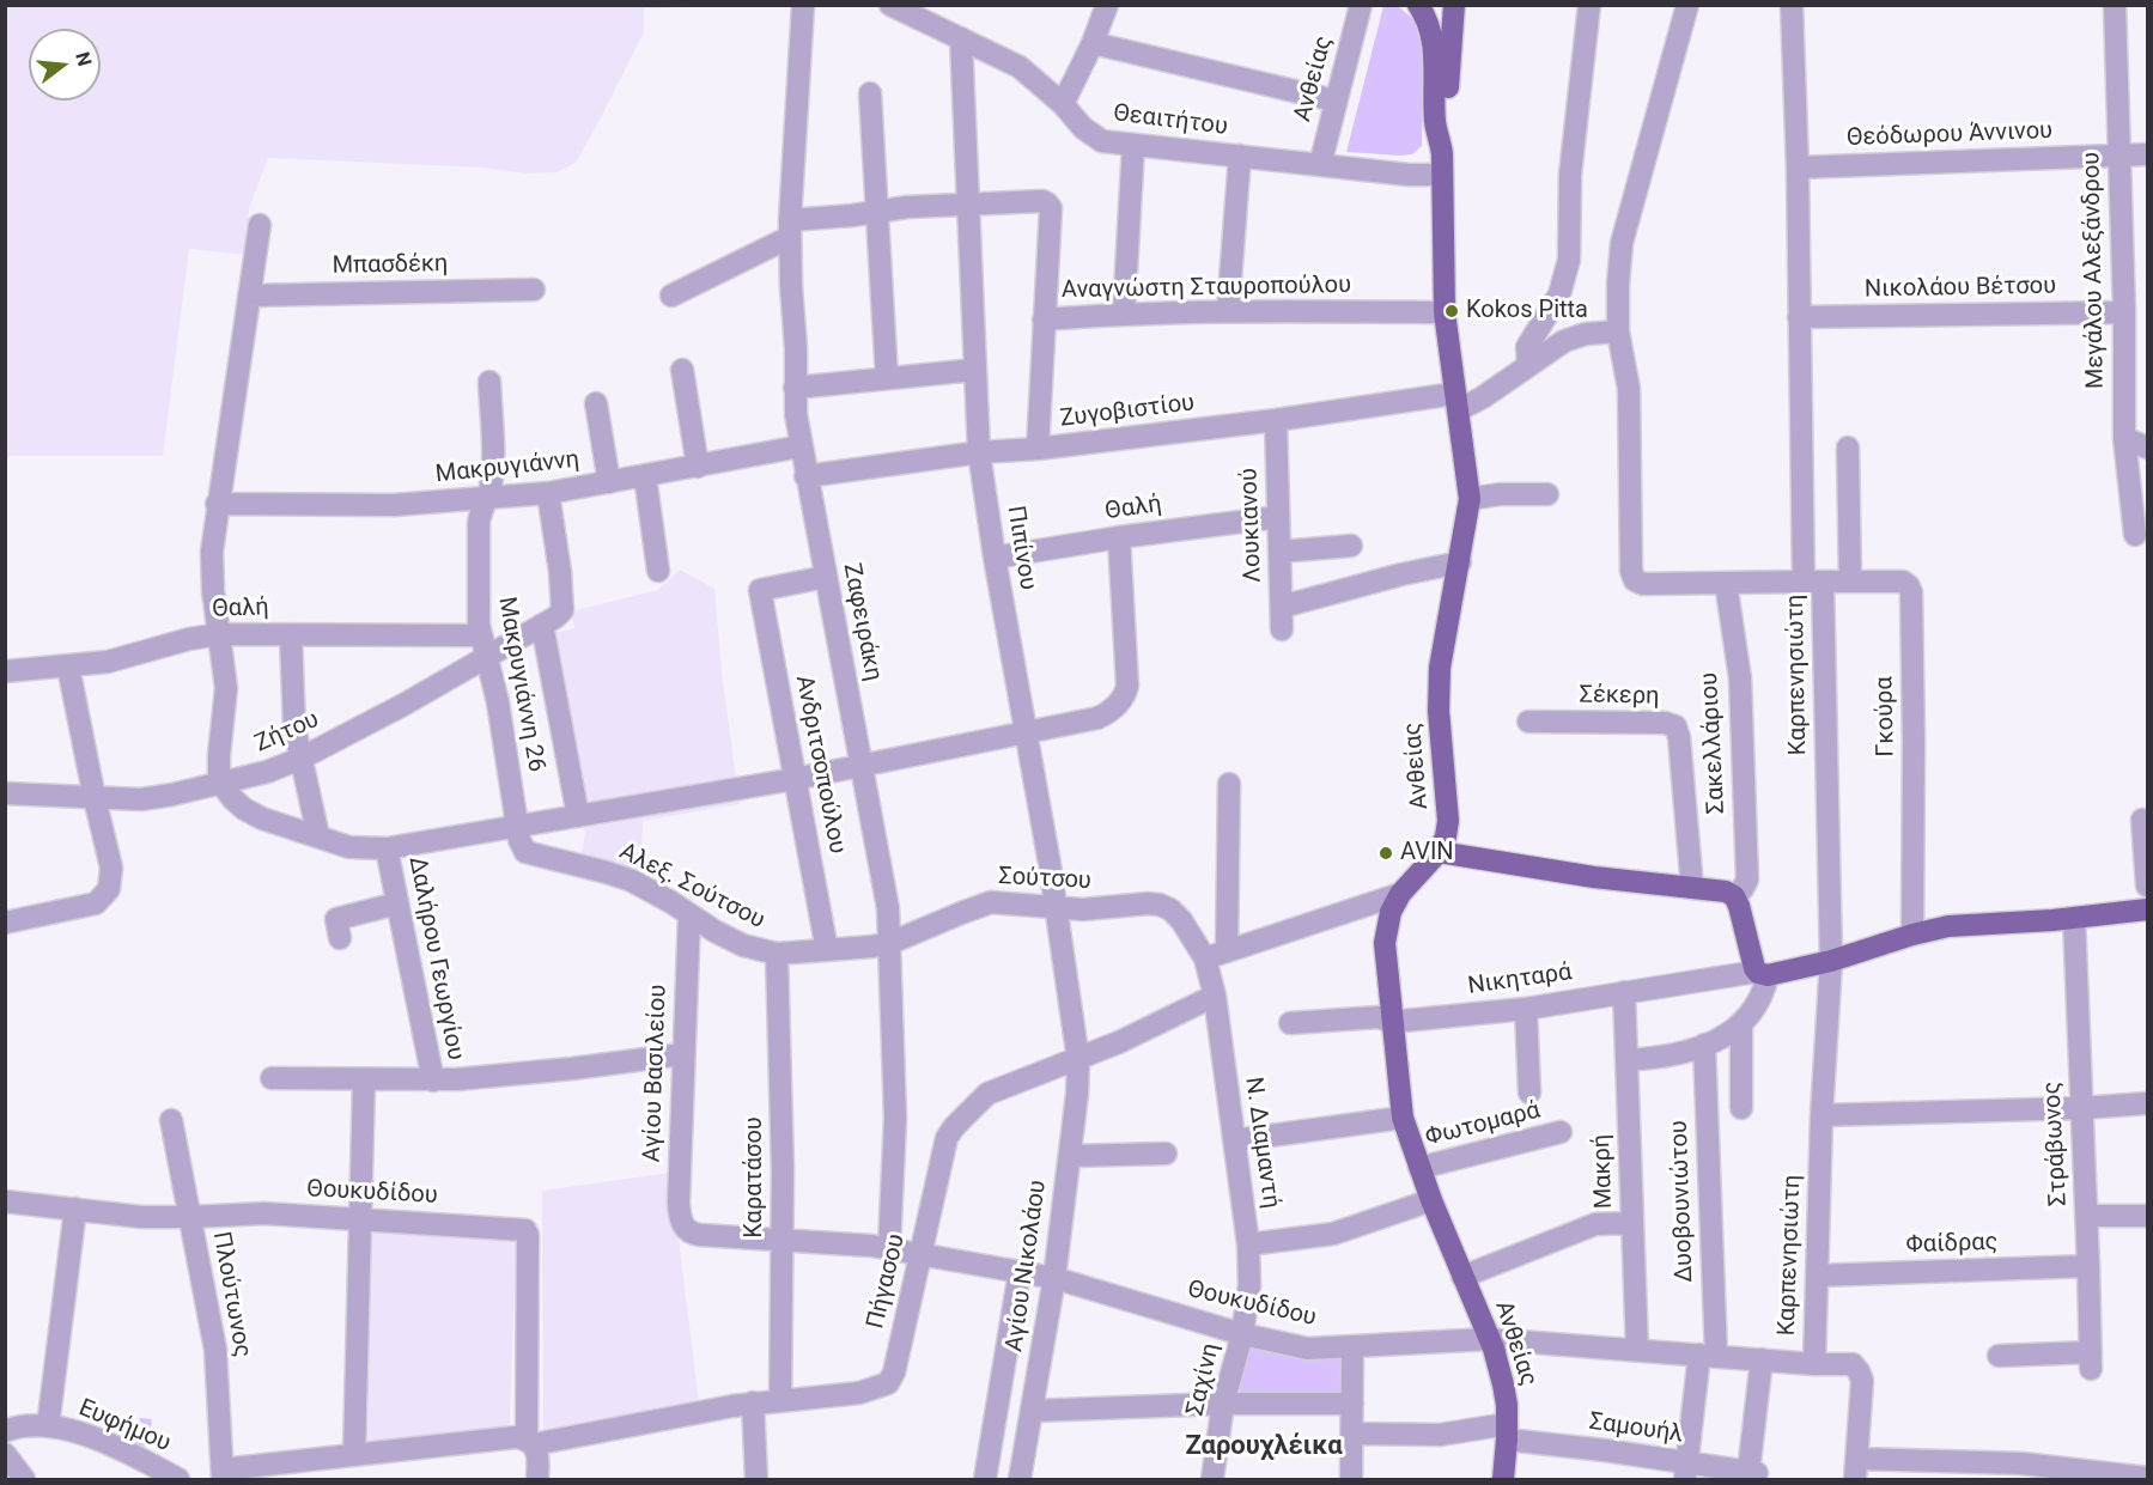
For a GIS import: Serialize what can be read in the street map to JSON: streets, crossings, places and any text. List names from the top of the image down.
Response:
{
  "streets": {
    "main road": ["Ανθείας"],
    "street": [
      "Θεαιτήτου",
      "Θεόδωρου Άννινου",
      "Μπασδέκη",
      "Μεγάλου Αλεξάνδρου",
      "Αναγνώστη Σταυροπούλου",
      "Νικολάου Βέτσου",
      "Ζυγοβιστίου",
      "Μακρυγιάννη",
      "Θαλή",
      "Λουκιανού",
      "Πιπίνου",
      "Ζαφειράκη",
      "Καρπενησιώτη",
      "Μακρυγιάννη 26",
      "Σέκερη",
      "Γκούρα",
      "Ζήτου",
      "Σακελλάριου",
      "Ανδριτσοπούλου",
      "Σούτσου",
      "Αλεξ. Σούτσου",
      "Δαλήρου Γεωργίου",
      "Νικηταρά",
      "Αγίου Βασιλείου",
      "Φωτομαρά",
      "Ν. Διαμαντή",
      "Στράβωνος",
      "Μακρή",
      "Καρατάσου",
      "Θουκυδίδου",
      "Δυοβουνιώτου",
      "Φαίδρας",
      "Αγίου Νικολάου",
      "Πήγασου",
      "Πλούτωνος",
      "Σαχίνη",
      "Ευφήμου",
      "Σαμουήλ"
    ]
  },
  "crossings": [
    ["Ανθείας", "Θεαιτήτου"],
    ["Ανθείας", "Αναγνώστη Σταυροπούλου"],
    ["Ανθείας", "Ζυγοβιστίου"],
    ["Ανθείας", "Νικηταρά"],
    ["Ανθείας", "Φωτομαρά"],
    ["Ανθείας", "Θουκυδίδου"],
    ["Ανθείας", "Σαμουήλ"],
    ["Θεαιτήτου", "Πιπίνου"],
    ["Θεόδωρου Άννινου", "Μεγάλου Αλεξάνδρου"],
    ["Θεόδωρου Άννινου", "Καρπενησιώτη"],
    ["Μεγάλου Αλεξάνδρου", "Νικολάου Βέτσου"],
    ["Αναγνώστη Σταυροπούλου", "Πιπίνου"],
    ["Αναγνώστη Σταυροπούλου", "Ζαφειράκη"],
    ["Νικολάου Βέτσου", "Καρπενησιώτη"],
    ["Ζυγοβιστίου", "Λουκιανού"],
    ["Ζυγοβιστίου", "Πιπίνου"],
    ["Ζυγοβιστίου", "Ζαφειράκη"],
    ["Μακρυγιάννη", "Ζαφειράκη"],
    ["Μακρυγιάννη", "Μακρυγιάννη 26"],
    ["Θαλή", "Λουκιανού"],
    ["Θαλή", "Πιπίνου"],
    ["Θαλή", "Μακρυγιάννη 26"],
    ["Θαλή", "Ζήτου"],
    ["Πιπίνου", "Σούτσου"],
    ["Πιπίνου", "Αγίου Νικολάου"],
    ["Πιπίνου", "Πήγασου"],
    ["Ζαφειράκη", "Ανδριτσοπούλου"],
    ["Ζαφειράκη", "Σούτσου"],
    ["Ζαφειράκη", "Θουκυδίδου"],
    ["Καρπενησιώτη", "Γκούρα"],
    ["Καρπενησιώτη", "Θουκυδίδου"],
    ["Καρπενησιώτη", "Φαίδρας"],
    ["Μακρυγιάννη 26", "Ζήτου"],
    ["Μακρυγιάννη 26", "Αλεξ. Σούτσου"],
    ["Γκούρα", "Σακελλάριου"],
    ["Ανδριτσοπούλου", "Σούτσου"],
    ["Σούτσου", "Αλεξ. Σούτσου"],
    ["Σούτσου", "Ν. Διαμαντή"],
    ["Σούτσου", "Καρατάσου"],
    ["Αλεξ. Σούτσου", "Αγίου Βασιλείου"],
    ["Αλεξ. Σούτσου", "Καρατάσου"],
    ["Νικηταρά", "Μακρή"],
    ["Αγίου Βασιλείου", "Θουκυδίδου"],
    ["Ν. Διαμαντή", "Θουκυδίδου"],
    ["Ν. Διαμαντή", "Πήγασου"],
    ["Ν. Διαμαντή", "Σαχίνη"],
    ["Στράβωνος", "Φαίδρας"],
    ["Μακρή", "Θουκυδίδου"],
    ["Καρατάσου", "Θουκυδίδου"],
    ["Καρατάσου", "Πήγασου"],
    ["Θουκυδίδου", "Δυοβουνιώτου"],
    ["Θουκυδίδου", "Αγίου Νικολάου"],
    ["Θουκυδίδου", "Πήγασου"],
    ["Θουκυδίδου", "Πλούτωνος"],
    ["Θουκυδίδου", "Σαχίνη"],
    ["Θουκυδίδου", "Σαμουήλ"],
    ["Δυοβουνιώτου", "Σαμουήλ"],
    ["Αγίου Νικολάου", "Πήγασου"],
    ["Πήγασου", "Πλούτωνος"]
  ],
  "districts": ["Ζαρουχλέικα"],
  "places": ["Kokos Pitta", "AVIN"],
  "north": "right"
}
